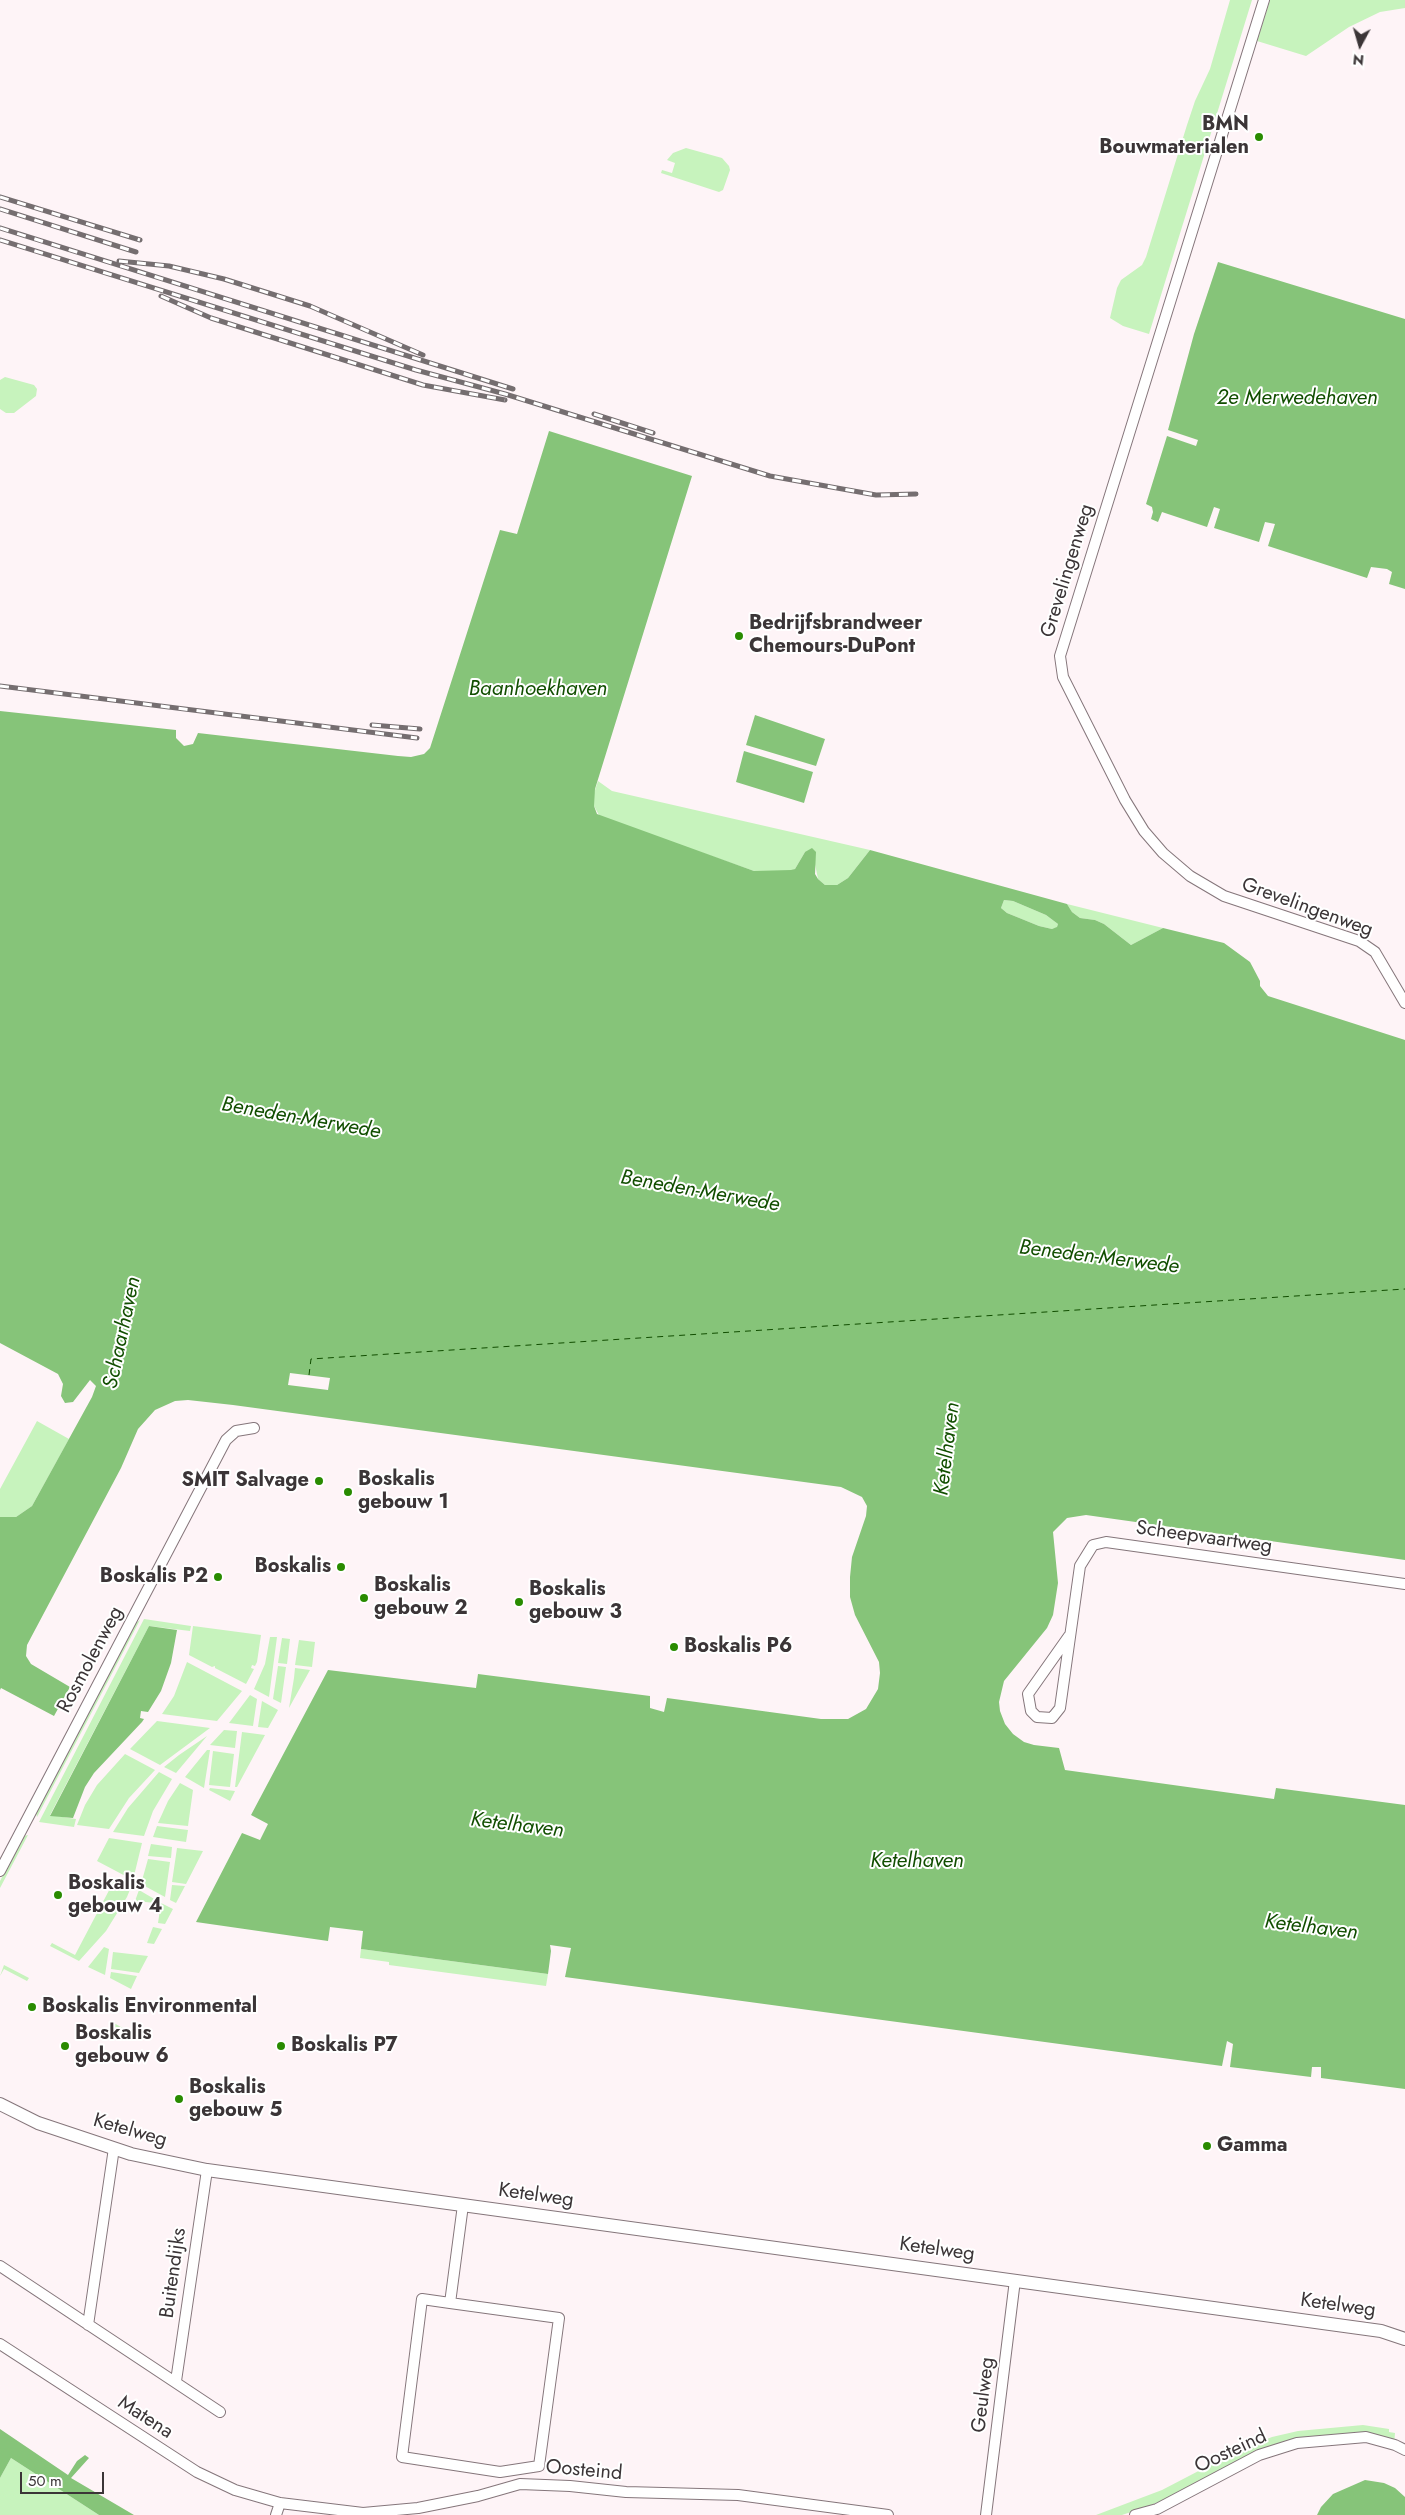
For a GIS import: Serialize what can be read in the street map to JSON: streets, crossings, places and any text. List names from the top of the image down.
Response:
{
  "streets": {
    "street": [
      "Grevelingenweg",
      "Scheepvaartweg",
      "Rosmolenweg",
      "Ketelweg",
      "Buitendijks",
      "Geulweg",
      "Matena",
      "Oosteind"
    ]
  },
  "crossings": [
    ["Ketelweg", "Buitendijks"],
    ["Ketelweg", "Geulweg"],
    ["Matena", "Oosteind"]
  ],
  "water": [
    "2e Merwedehaven",
    "Baanhoekhaven",
    "Beneden-Merwede",
    "Schaarhaven",
    "Ketelhaven"
  ],
  "places": [
    "BMN Bouwmaterialen",
    "Bedrijfsbrandweer Chemours-DuPont",
    "SMIT Salvage",
    "Boskalis gebouw 1",
    "Boskalis",
    "Boskalis P2",
    "Boskalis gebouw 2",
    "Boskalis gebouw 3",
    "Boskalis P6",
    "Boskalis gebouw 4",
    "Boskalis Environmental",
    "Boskalis gebouw 6",
    "Boskalis P7",
    "Boskalis gebouw 5",
    "Gamma"
  ],
  "scale_bar": "50 m",
  "north": "bottom"
}
